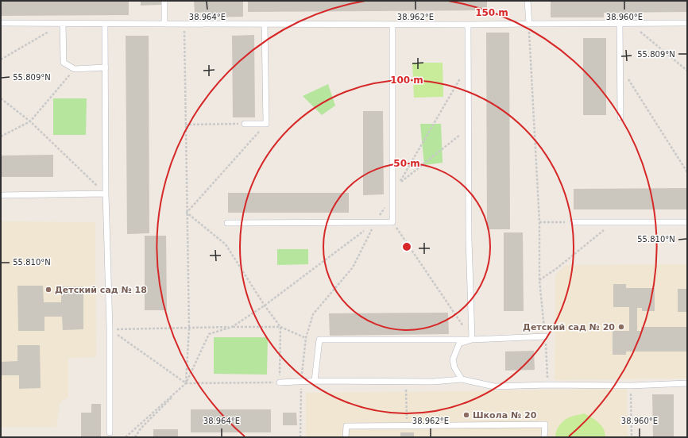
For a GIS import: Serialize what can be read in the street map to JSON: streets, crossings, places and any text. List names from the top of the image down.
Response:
{
  "places": ["Детский сад № 18", "Детский сад № 20", "Школа № 20"],
  "coordinates": [
    "38.964°E",
    "38.962°E",
    "38.960°E",
    "55.809°N",
    "55.810°N"
  ],
  "rings": ["150 m", "100 m", "50 m"]
}
